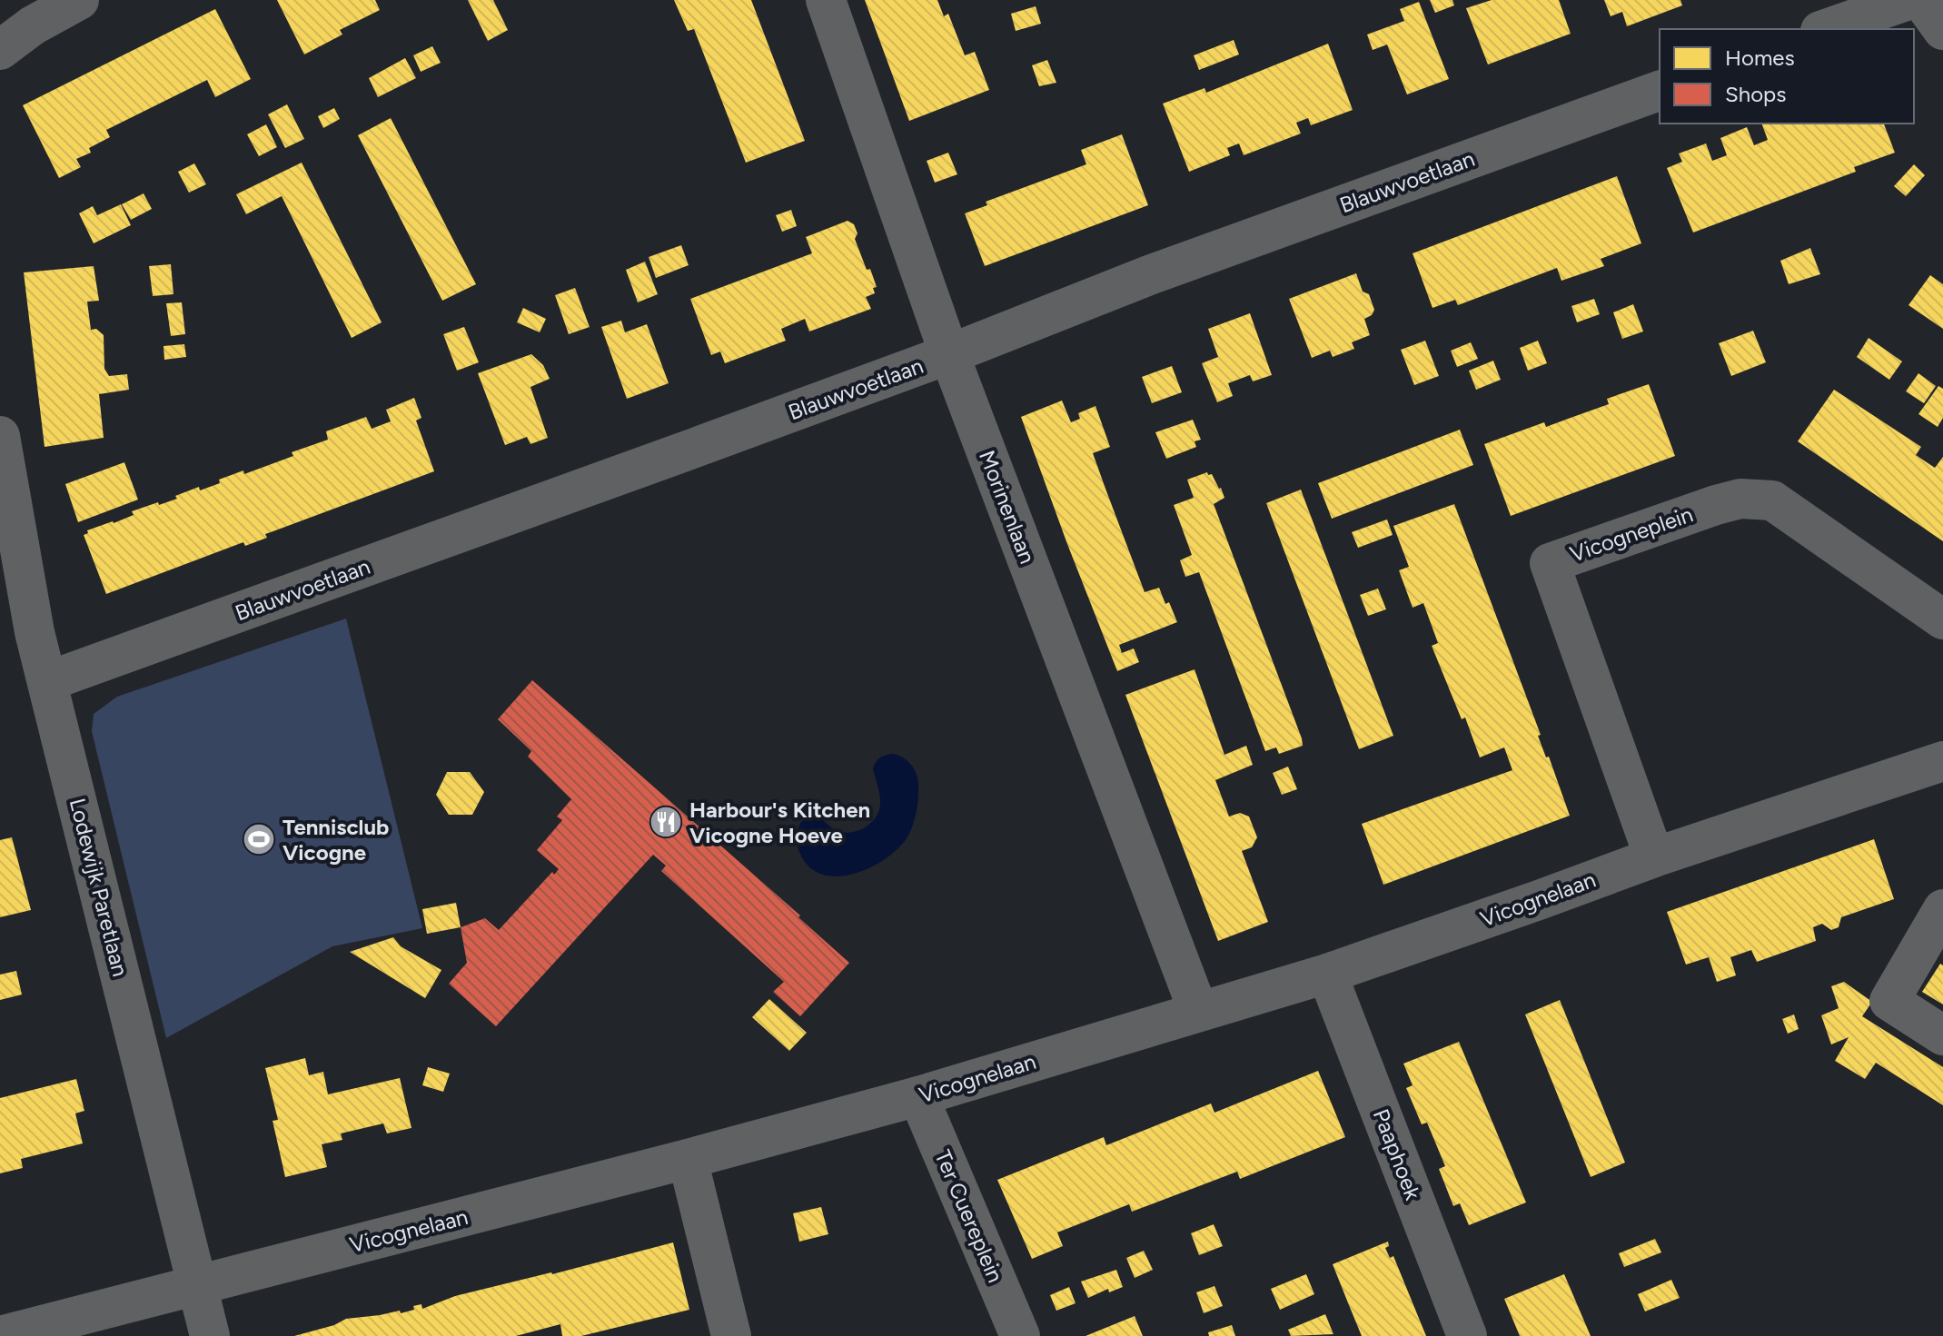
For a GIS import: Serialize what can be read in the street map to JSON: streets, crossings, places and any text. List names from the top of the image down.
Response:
{
  "streets": {
    "street": [
      "Blauwvoetlaan",
      "Morinenlaan",
      "Vicogneplein",
      "Lodewijk Paretlaan",
      "Vicognelaan",
      "Paaphoek",
      "Ter Cuereplein"
    ]
  },
  "crossings": [
    ["Blauwvoetlaan", "Morinenlaan"],
    ["Blauwvoetlaan", "Lodewijk Paretlaan"],
    ["Morinenlaan", "Vicognelaan"],
    ["Vicogneplein", "Vicognelaan"],
    ["Lodewijk Paretlaan", "Vicognelaan"],
    ["Vicognelaan", "Paaphoek"],
    ["Vicognelaan", "Ter Cuereplein"]
  ],
  "places": {
    "restaurant": ["Harbour's Kitchen Vicogne Hoeve"],
    "sports": ["Tennisclub Vicogne"]
  },
  "legend": ["Homes", "Shops"]
}
